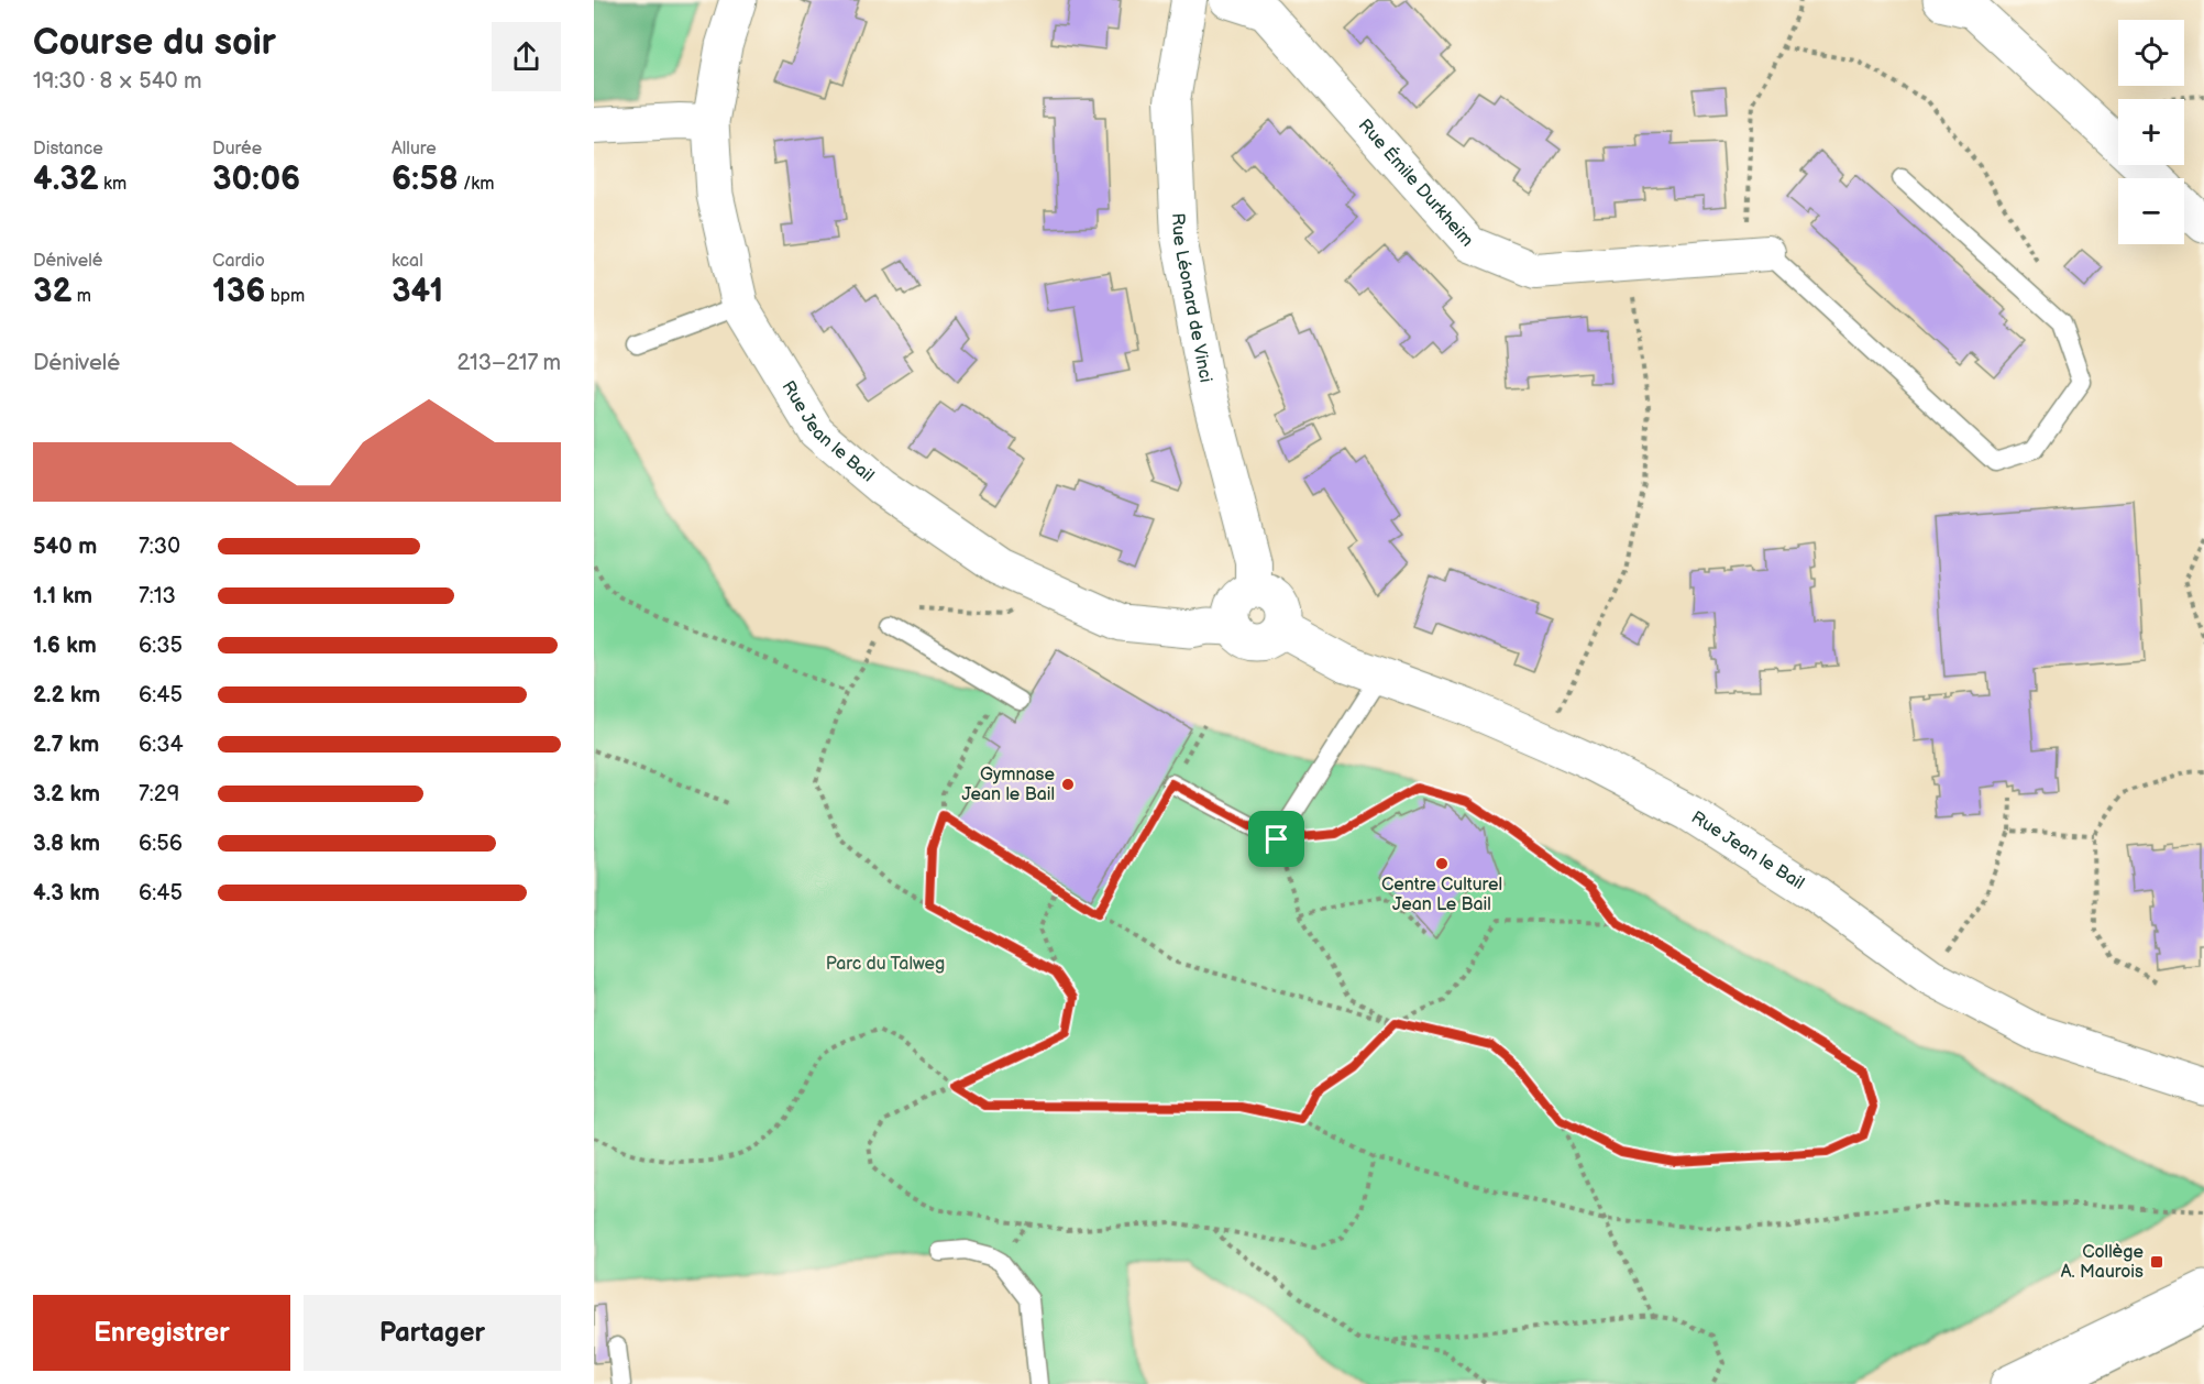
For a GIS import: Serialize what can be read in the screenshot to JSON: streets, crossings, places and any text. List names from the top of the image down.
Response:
{
  "streets": {
    "street": ["Rue Émile Durkheim", "Rue Léonard de Vinci", "Rue Jean le Bail"]
  },
  "crossings": [
    ["Rue Léonard de Vinci", "Rue Jean le Bail"]
  ],
  "parks": ["Parc du Talweg"],
  "places": {
    "other": ["Gymnase Jean le Bail", "Centre Culturel Jean Le Bail"],
    "transit": ["Collège A. Maurois"]
  },
  "page": {
    "heading": ["Course du soir", "19:30 · 8 × 540 m"],
    "map_buttons": ["+", "−"],
    "stats": [
      ["Distance", "4.32 km"],
      ["Durée", "30:06"],
      ["Allure", "6:58 /km"],
      ["Dénivelé", "32 m"],
      ["Cardio", "136 bpm"],
      ["kcal", "341"]
    ],
    "chart": ["Dénivelé", "213–217 m"],
    "list": [
      {
        "name": "540 m",
        "note": "7:30"
      },
      {
        "name": "1.1 km",
        "note": "7:13"
      },
      {
        "name": "1.6 km",
        "note": "6:35"
      },
      {
        "name": "2.2 km",
        "note": "6:45"
      },
      {
        "name": "2.7 km",
        "note": "6:34"
      },
      {
        "name": "3.2 km",
        "note": "7:29"
      },
      {
        "name": "3.8 km",
        "note": "6:56"
      },
      {
        "name": "4.3 km",
        "note": "6:45"
      }
    ],
    "buttons": ["Enregistrer", "Partager"]
  }
}
